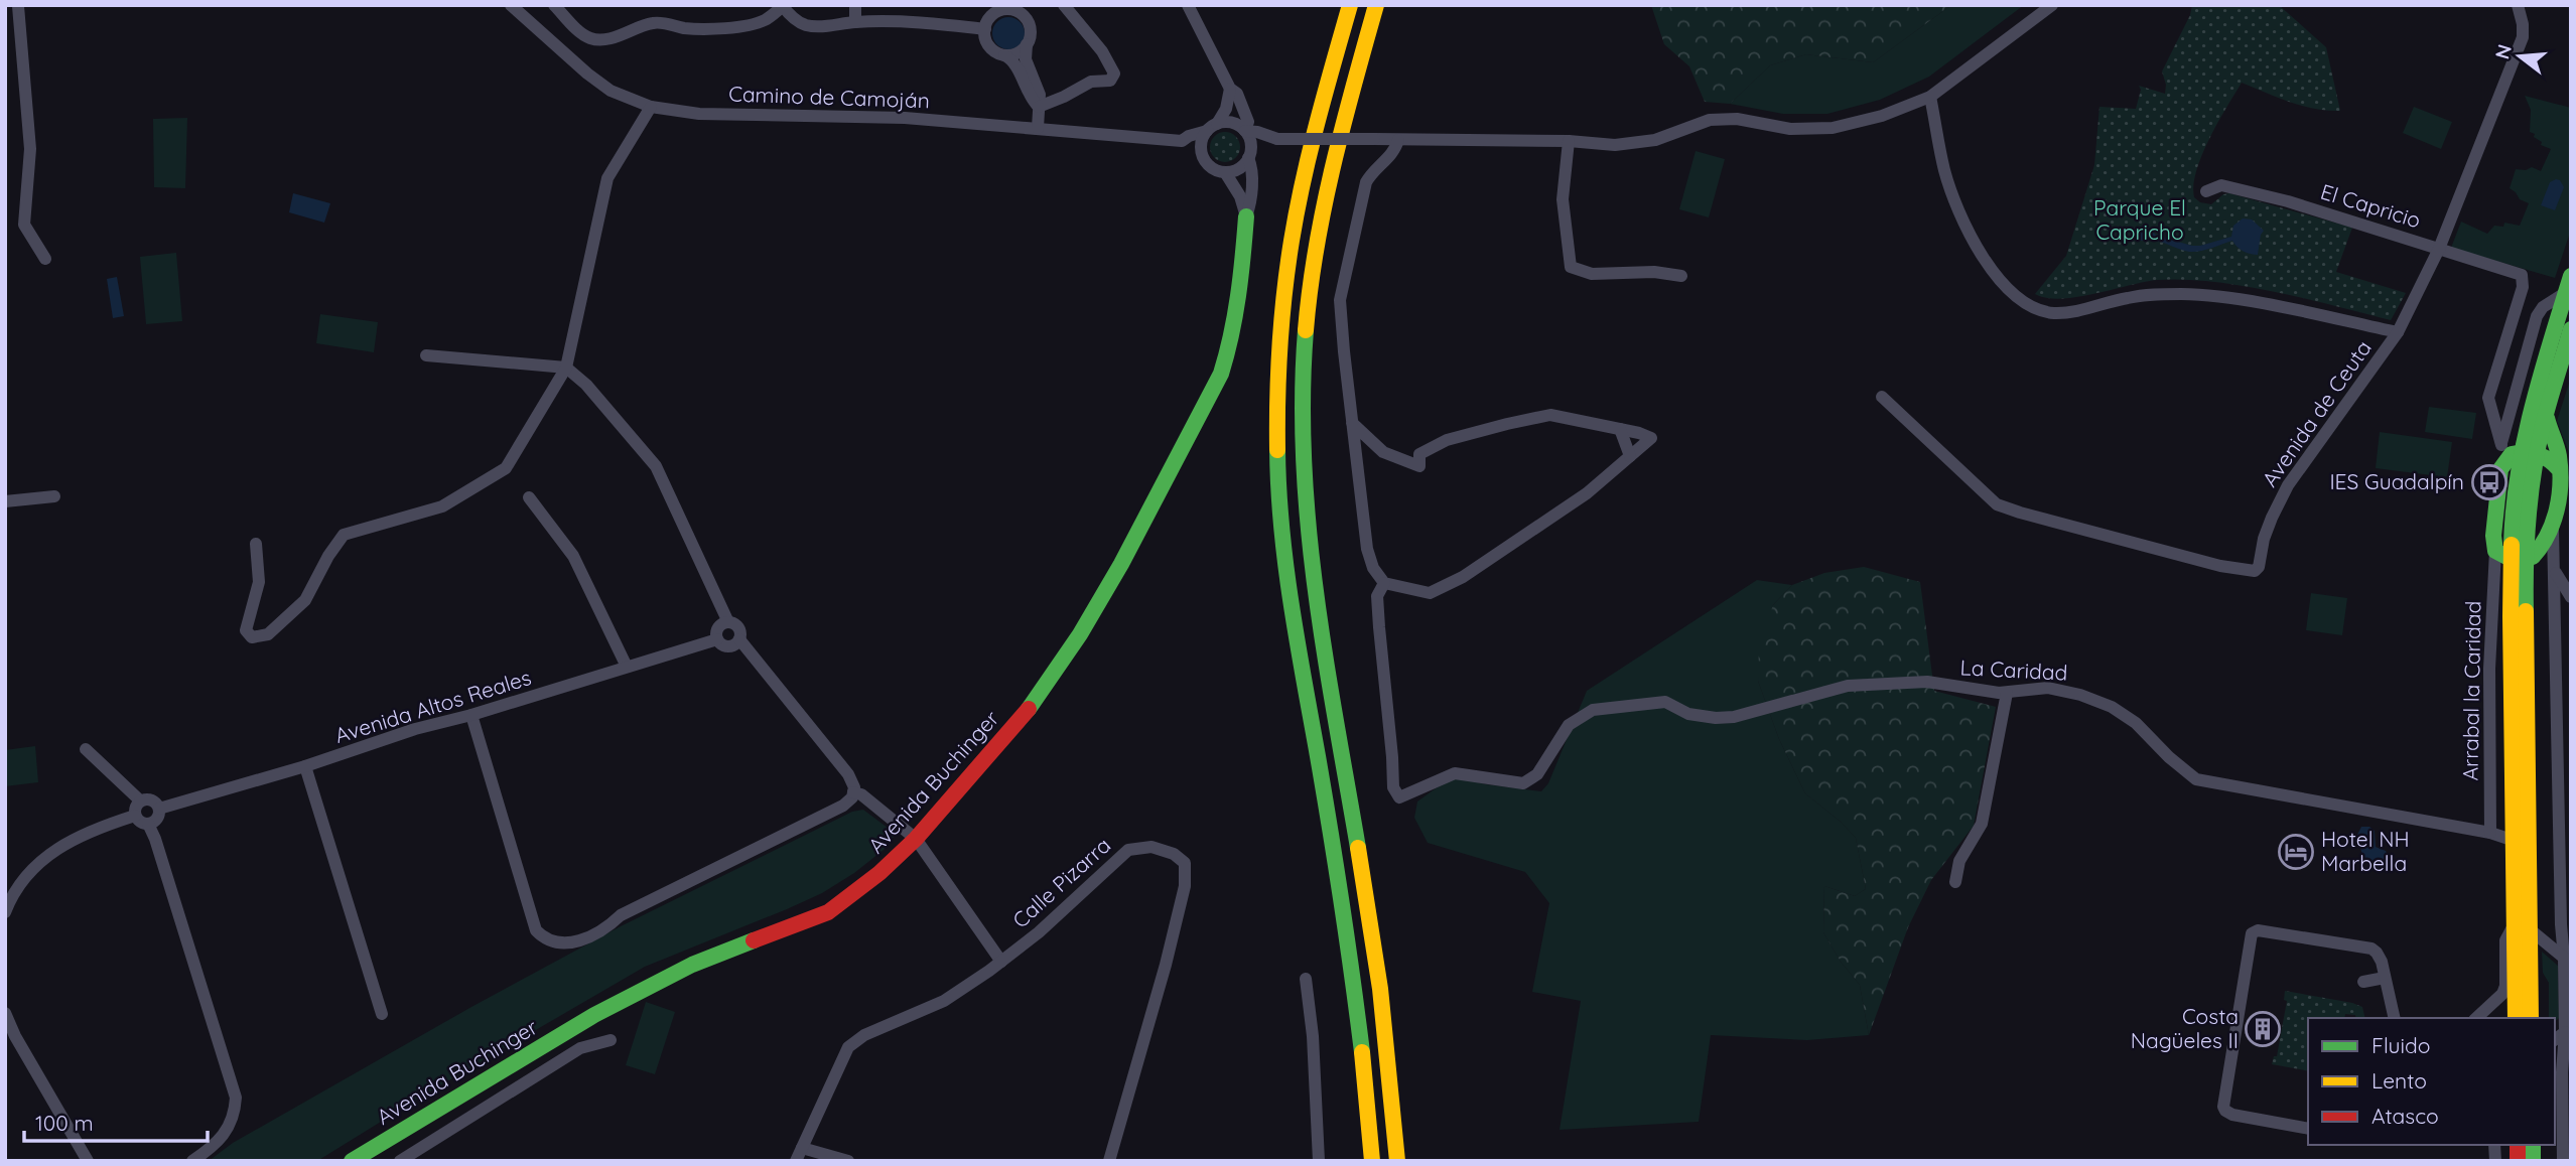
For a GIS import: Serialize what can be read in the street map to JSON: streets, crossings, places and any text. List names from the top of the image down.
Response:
{
  "streets": {
    "main road": ["Avenida Buchinger"],
    "street": [
      "Camino de Camoján",
      "El Capricio",
      "Avenida de Ceuta",
      "La Caridad",
      "Arrabal la Caridad",
      "Avenida Altos Reales",
      "Calle Pizarra"
    ]
  },
  "crossings": [
    ["Camino de Camoján", "Avenida Buchinger"],
    ["El Capricio", "Avenida de Ceuta"],
    ["La Caridad", "Arrabal la Caridad"]
  ],
  "parks": ["Parque El Capricho"],
  "places": {
    "bus stop": ["IES Guadalpín"],
    "hotel": ["Hotel NH Marbella"],
    "building": ["Costa Nagüeles II"]
  },
  "legend": ["Fluido", "Lento", "Atasco"],
  "scale_bar": "100 m",
  "north": "left"
}
